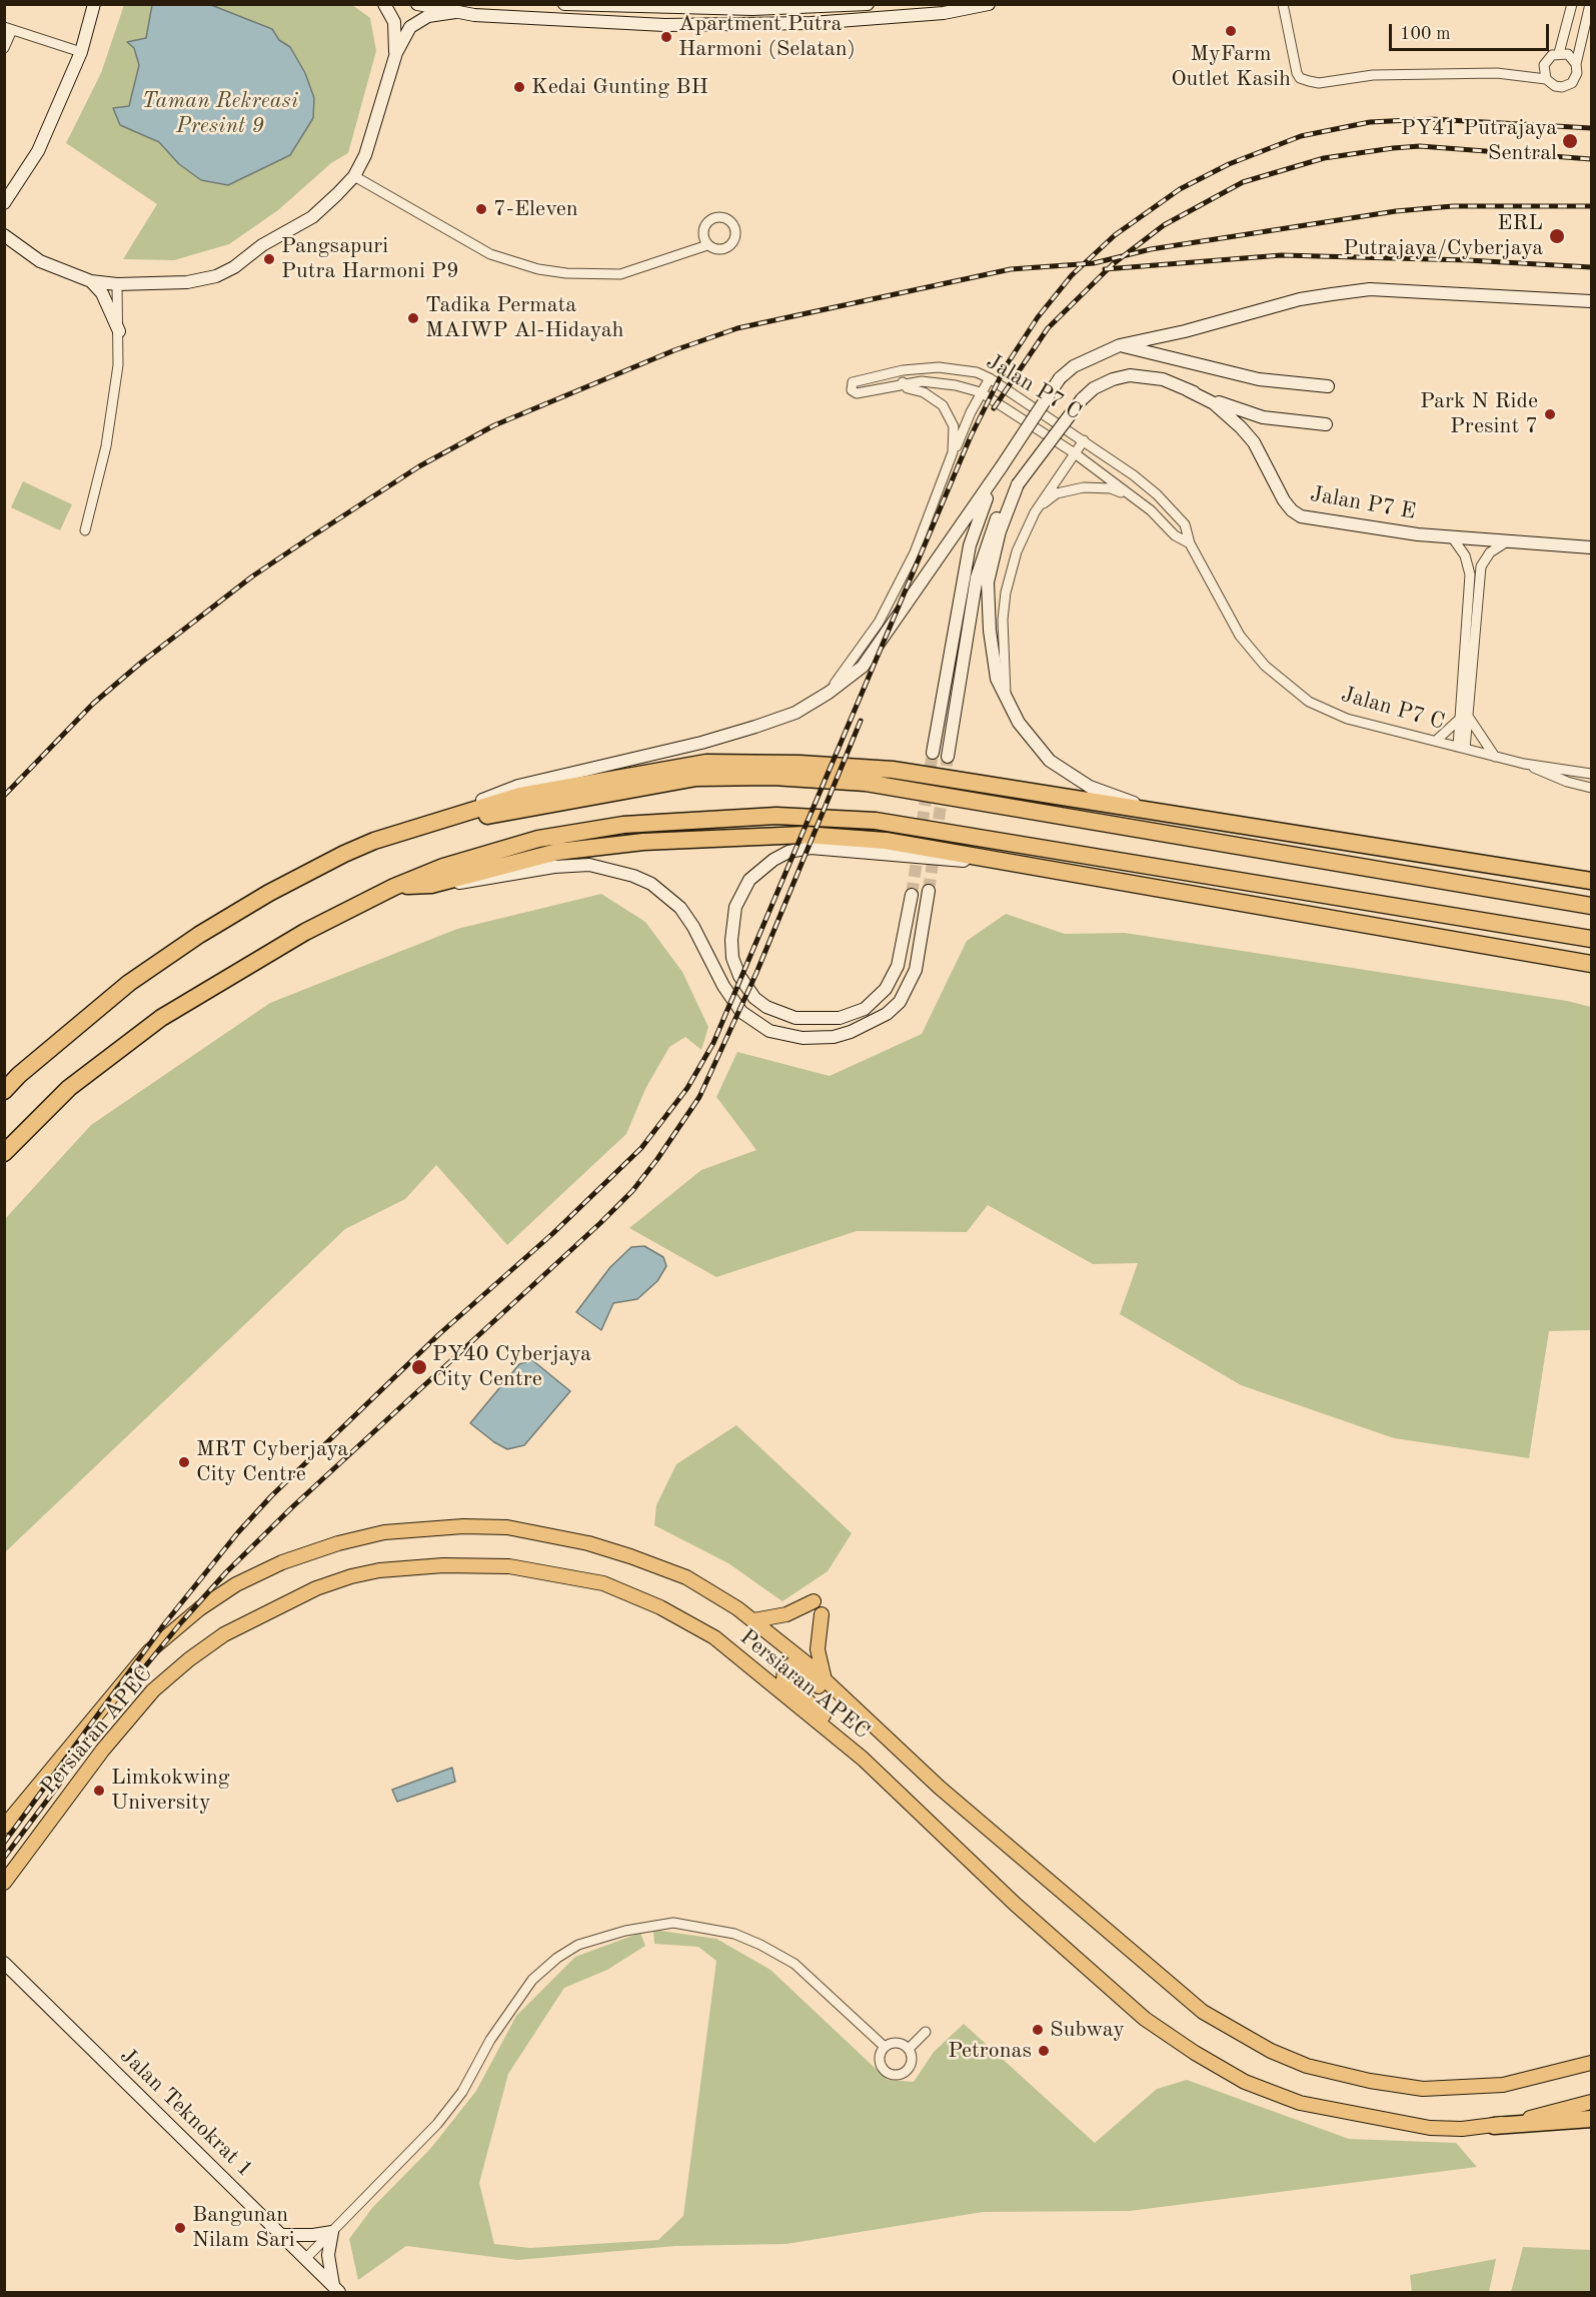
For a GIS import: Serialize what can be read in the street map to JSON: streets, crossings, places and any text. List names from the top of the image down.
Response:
{
  "streets": {
    "main road": ["Persiaran APEC"],
    "street": ["Jalan P7 C", "Jalan P7 E", "Jalan Teknokrat 1"]
  },
  "parks": ["Taman Rekreasi Presint 9"],
  "places": [
    "MyFarm Outlet Kasih",
    "Apartment Putra Harmoni (Selatan)",
    "Kedai Gunting BH",
    "PY41 Putrajaya Sentral",
    "7-Eleven",
    "ERL Putrajaya/Cyberjaya",
    "Pangsapuri Putra Harmoni P9",
    "Tadika Permata MAIWP Al-Hidayah",
    "Park N Ride Presint 7",
    "PY40 Cyberjaya City Centre",
    "MRT Cyberjaya City Centre",
    "Limkokwing University",
    "Subway",
    "Petronas",
    "Bangunan Nilam Sari"
  ],
  "scale_bar": "100 m"
}
